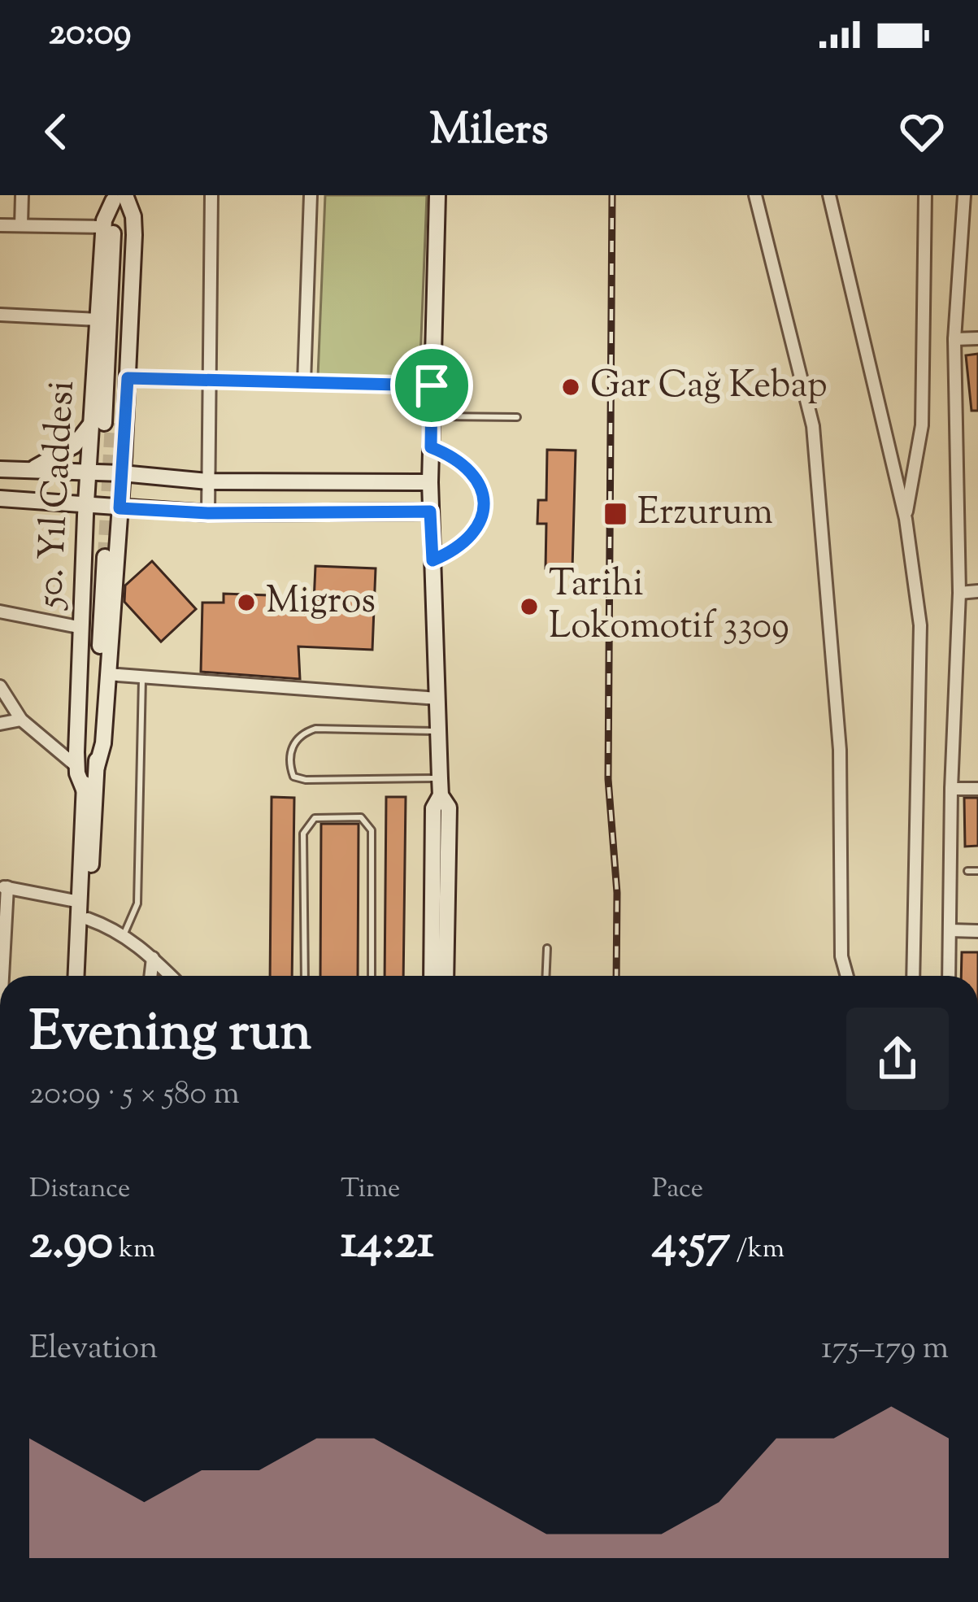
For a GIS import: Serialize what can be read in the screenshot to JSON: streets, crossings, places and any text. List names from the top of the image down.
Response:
{
  "streets": {
    "main road": ["50. Yıl Caddesi"]
  },
  "places": {
    "other": ["Gar Cağ Kebap", "Migros", "Tarihi Lokomotif 3309"],
    "transit": ["Erzurum"]
  },
  "page": {
    "status": "20:09",
    "header": "Milers",
    "heading": ["Evening run", "20:09 · 5 × 580 m"],
    "stats": [
      ["Distance", "2.90 km"],
      ["Time", "14:21"],
      ["Pace", "4:57 /km"]
    ],
    "chart": ["Elevation", "175–179 m"]
  }
}
